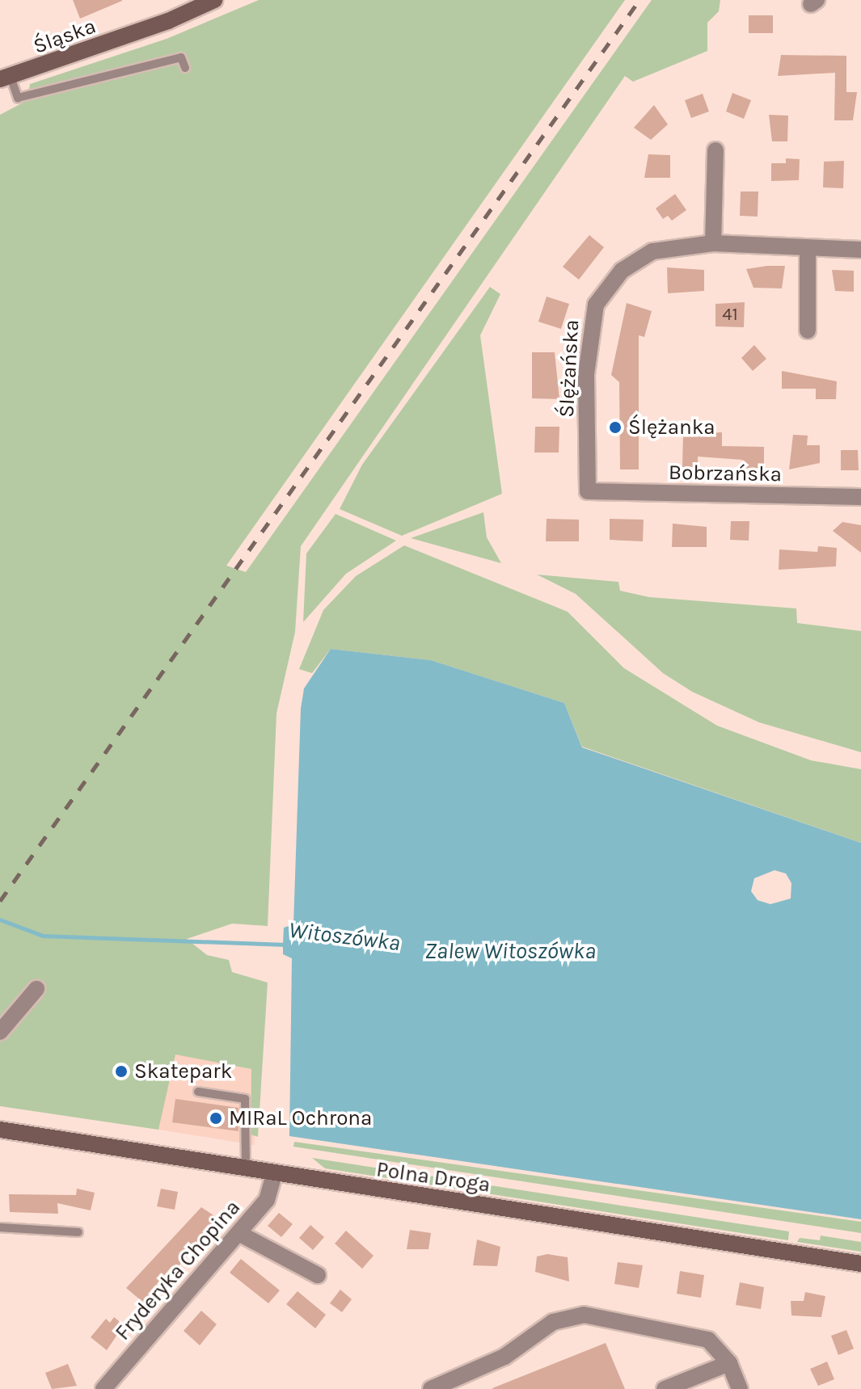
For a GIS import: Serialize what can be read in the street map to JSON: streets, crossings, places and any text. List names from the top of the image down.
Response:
{
  "streets": {
    "street": [
      "Śląska",
      "Ślężańska",
      "Bobrzańska",
      "Polna Droga",
      "Fryderyka Chopina"
    ]
  },
  "crossings": [
    ["Ślężańska", "Bobrzańska"],
    ["Polna Droga", "Fryderyka Chopina"]
  ],
  "water": ["Witoszówka", "Zalew Witoszówka"],
  "places": ["Ślężanka", "Skatepark", "MIRaL Ochrona"],
  "house_numbers": ["41"]
}
